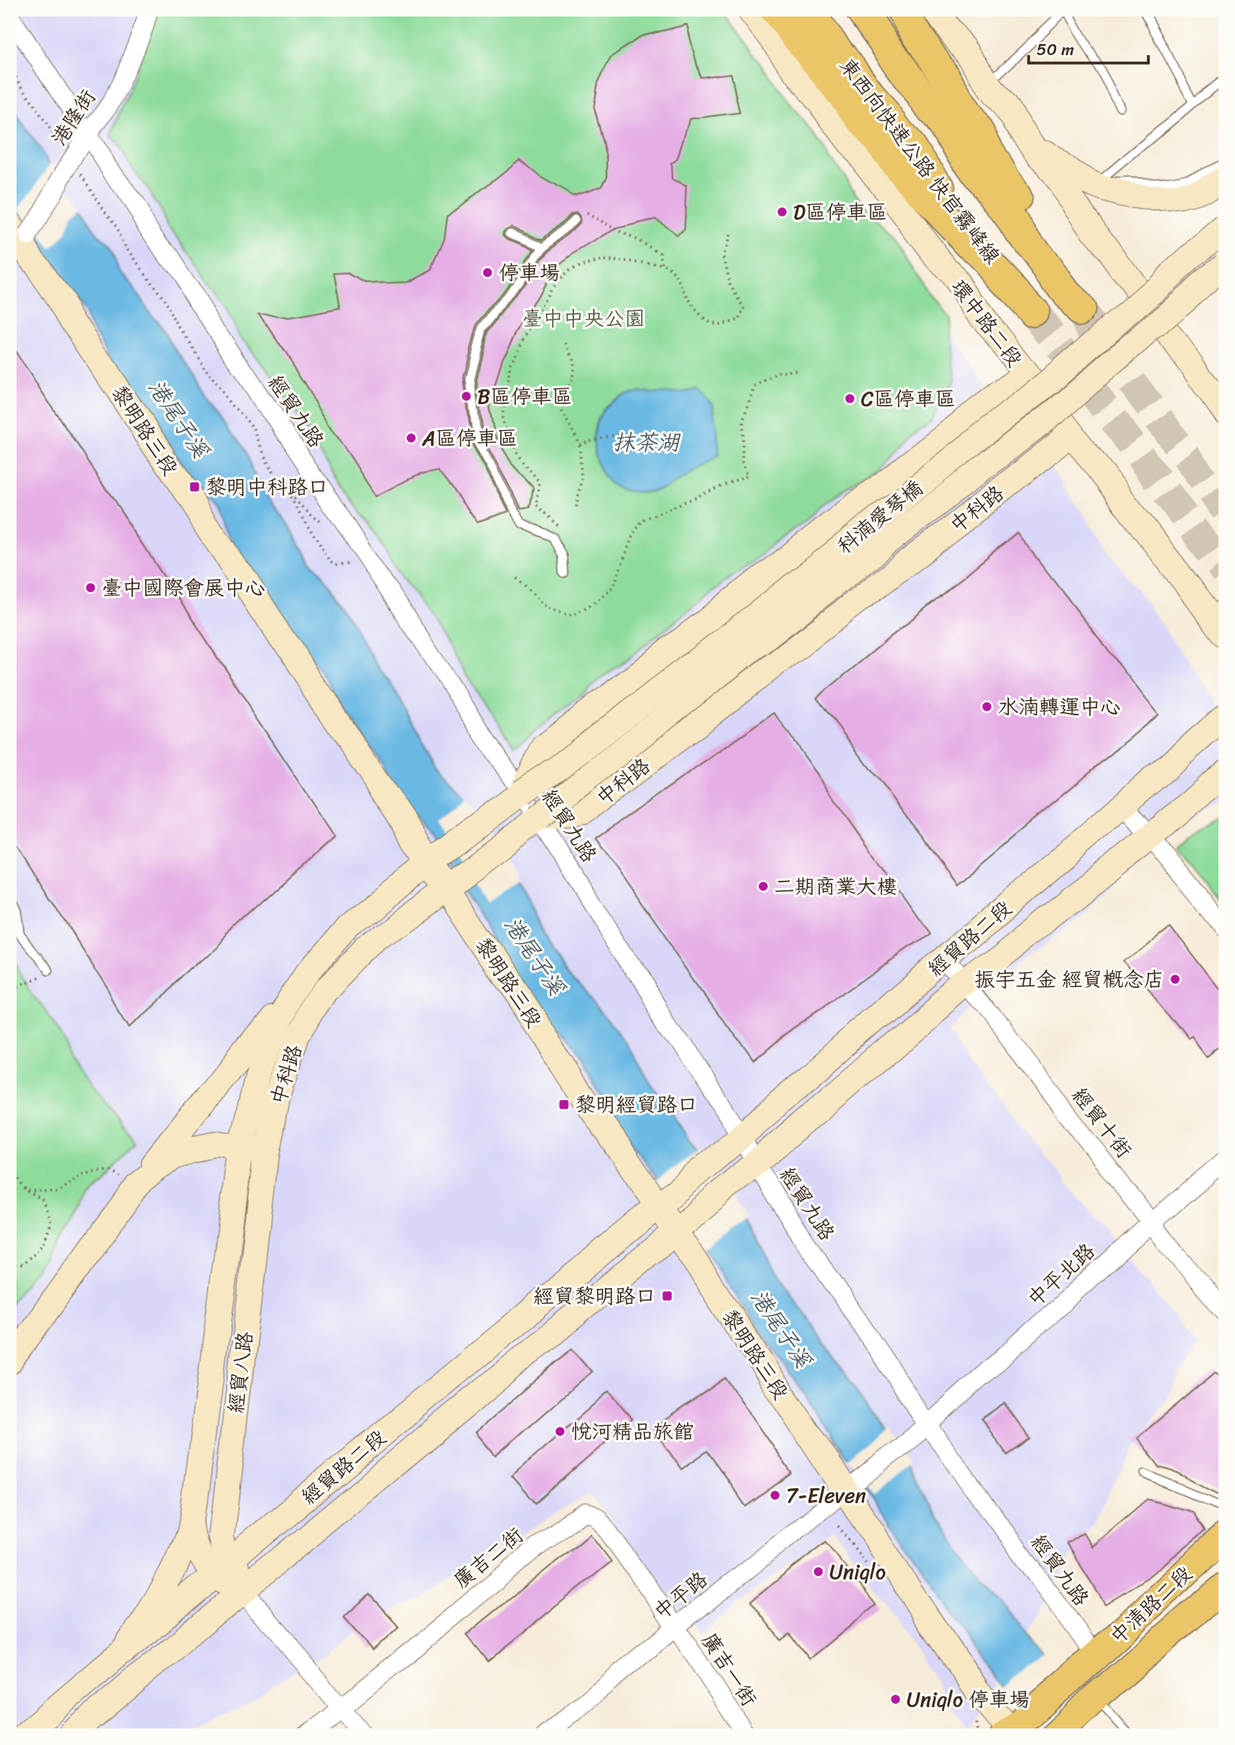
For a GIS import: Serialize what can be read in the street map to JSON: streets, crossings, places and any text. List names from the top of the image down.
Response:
{
  "streets": {
    "highway": ["東西向快速公路 快官霧峰線"],
    "main road": ["中清路二段"],
    "street": [
      "港隆街",
      "環中路二段",
      "經貿九路",
      "黎明路三段",
      "中科路",
      "科湳愛琴橋",
      "經貿路二段",
      "經貿十街",
      "中平北路",
      "經貿八路",
      "廣吉二街",
      "中平路",
      "廣吉一街"
    ]
  },
  "crossings": [
    ["港隆街", "經貿九路"],
    ["港隆街", "黎明路三段"],
    ["環中路二段", "中科路"],
    ["經貿九路", "中科路"],
    ["經貿九路", "科湳愛琴橋"],
    ["經貿九路", "經貿路二段"],
    ["經貿九路", "中平北路"],
    ["經貿九路", "中清路二段"],
    ["黎明路三段", "中科路"],
    ["黎明路三段", "經貿路二段"],
    ["黎明路三段", "中平北路"],
    ["黎明路三段", "中平路"],
    ["黎明路三段", "中清路二段"],
    ["中科路", "科湳愛琴橋"],
    ["中科路", "經貿八路"],
    ["經貿路二段", "經貿十街"],
    ["經貿路二段", "經貿八路"],
    ["經貿十街", "中平北路"],
    ["中平北路", "中平路"],
    ["經貿八路", "廣吉二街"],
    ["廣吉二街", "中平路"],
    ["廣吉二街", "廣吉一街"],
    ["中平路", "廣吉一街"]
  ],
  "water": ["港尾子溪", "抹茶湖"],
  "parks": ["臺中中央公園"],
  "places": {
    "other": [
      "D區停車區",
      "停車場",
      "B區停車區",
      "C區停車區",
      "A區停車區",
      "臺中國際會展中心",
      "水湳轉運中心",
      "二期商業大樓",
      "振宇五金 經貿概念店",
      "悅河精品旅館",
      "7-Eleven",
      "Uniqlo",
      "Uniqlo 停車場"
    ],
    "transit": ["黎明中科路口", "黎明經貿路口", "經貿黎明路口"]
  },
  "scale_bar": "50 m"
}
